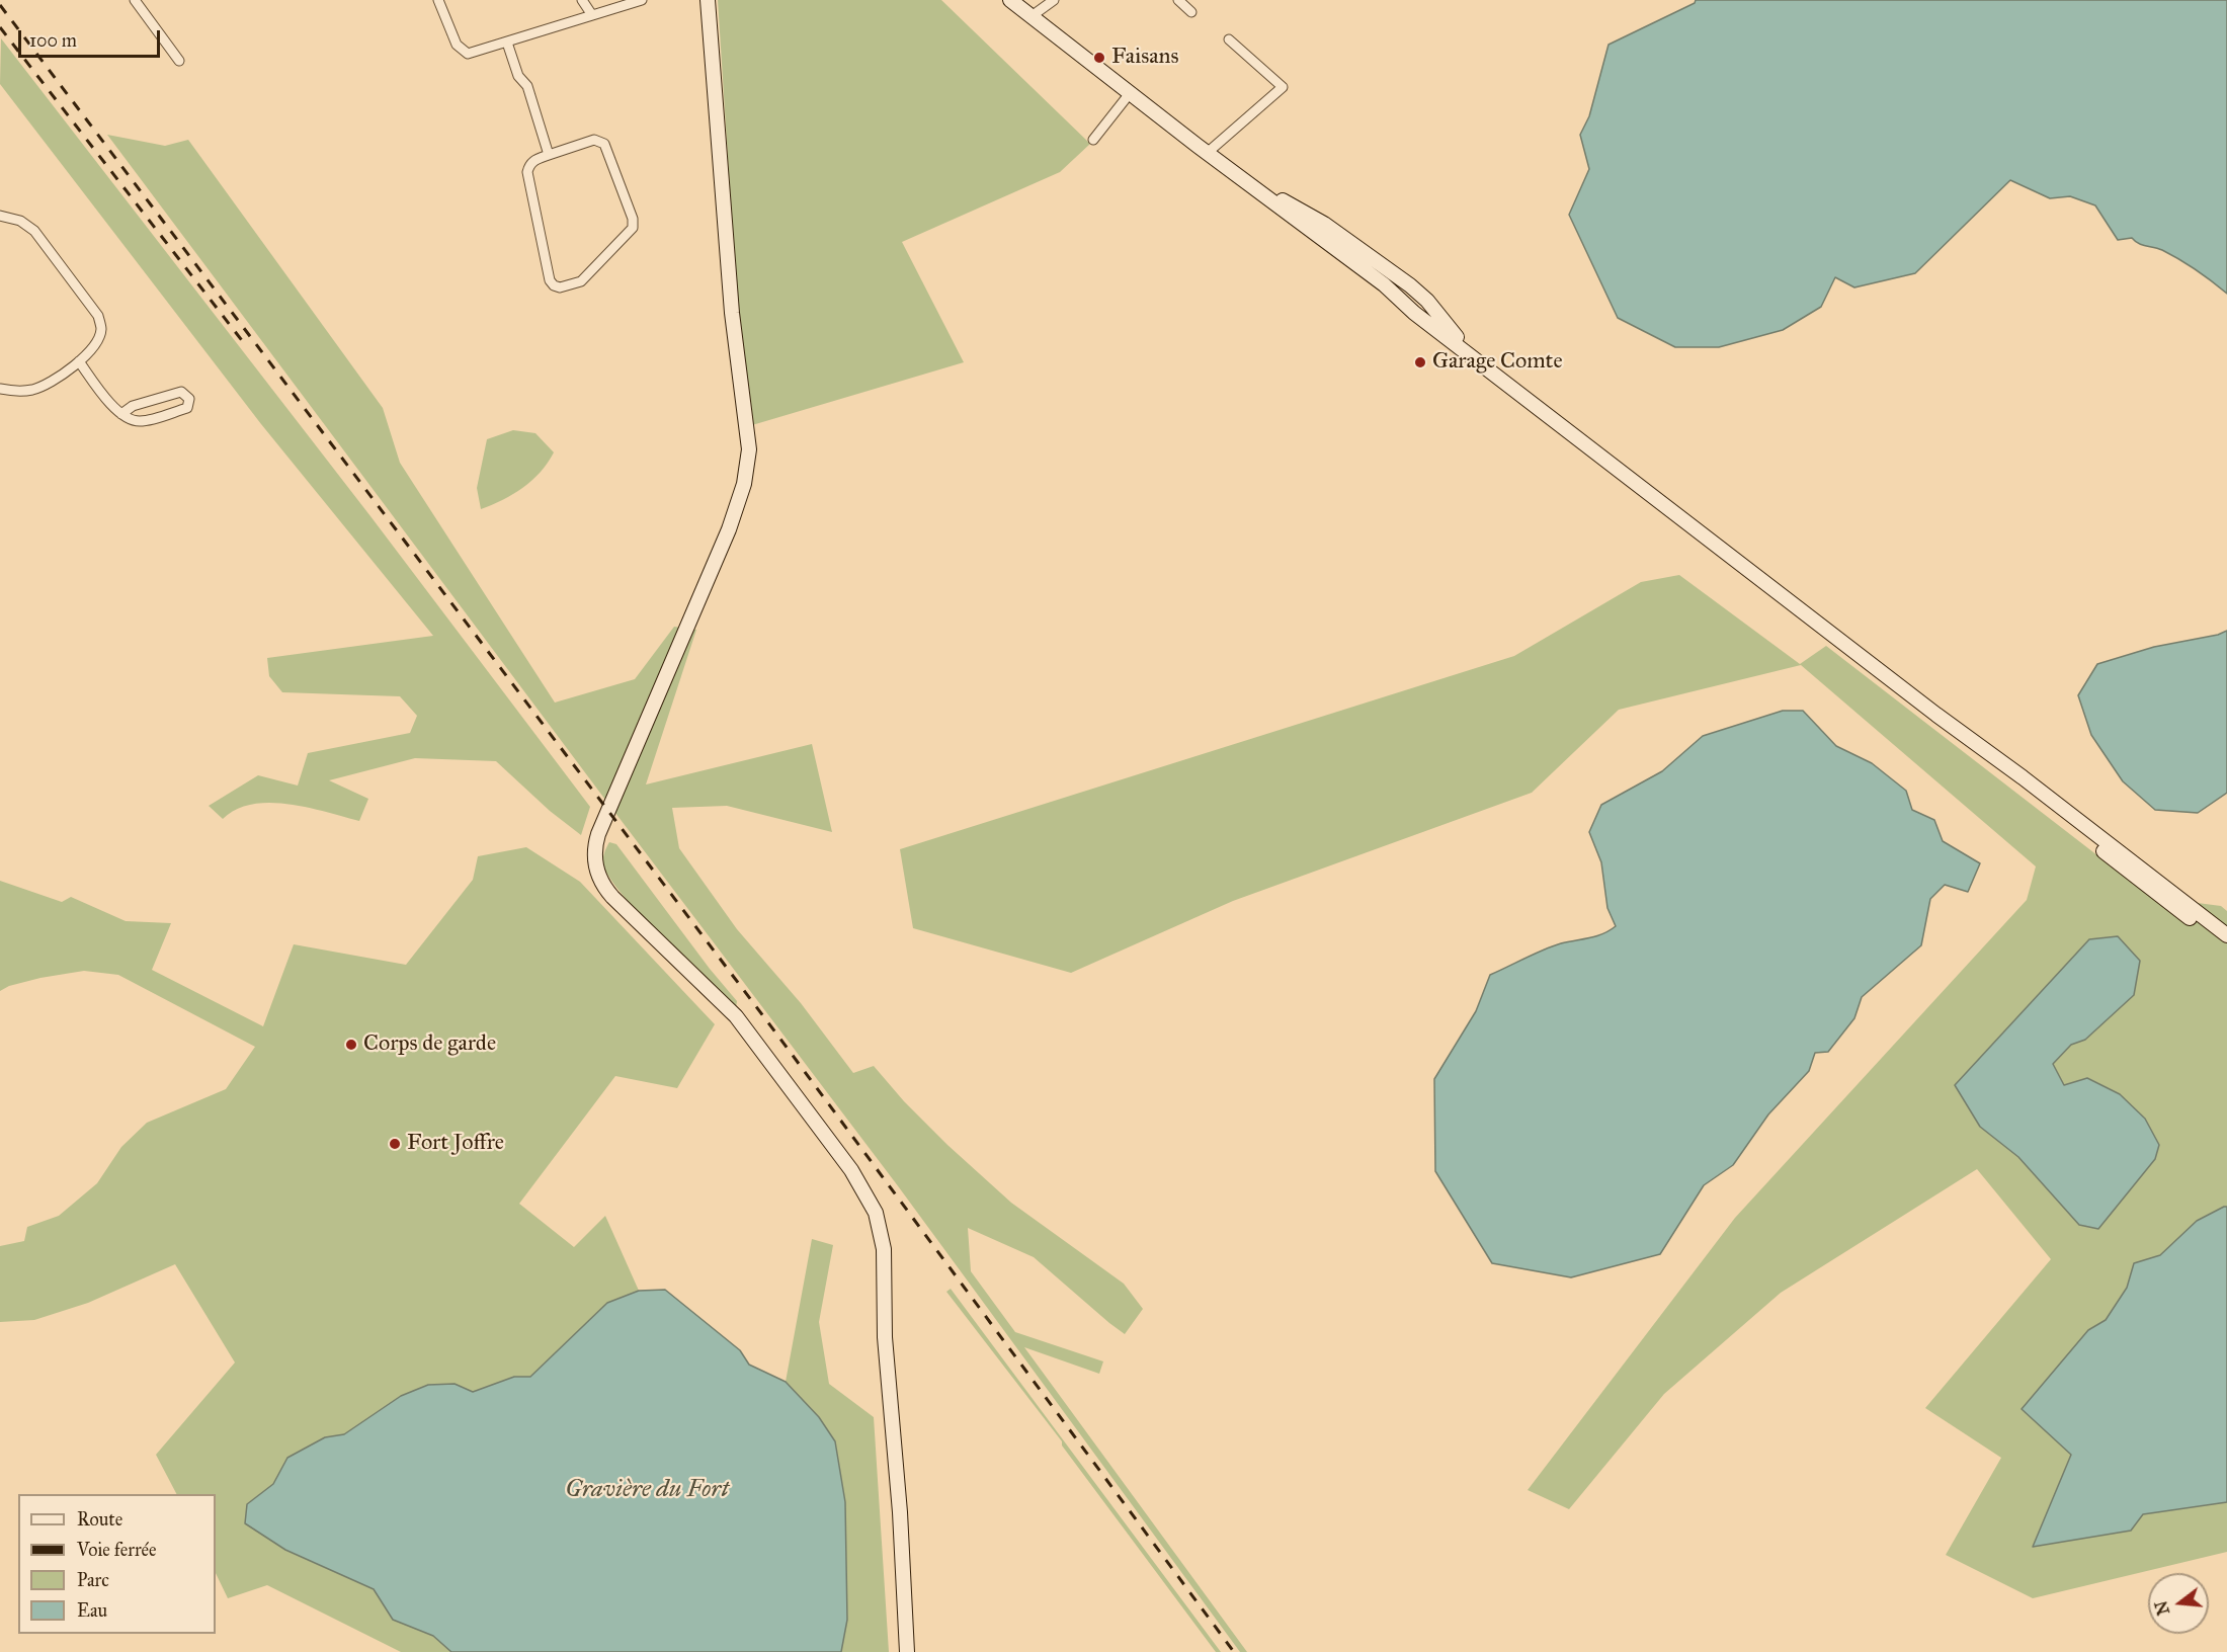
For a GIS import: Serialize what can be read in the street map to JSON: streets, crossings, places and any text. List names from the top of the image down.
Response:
{
  "water": ["Gravière du Fort"],
  "places": [
    "Faisans",
    "Garage Comte",
    "Corps de garde",
    "Fort Joffre"
  ],
  "legend": [
    "Route",
    "Voie ferrée",
    "Parc",
    "Eau"
  ],
  "scale_bar": "100 m",
  "north": "left"
}
